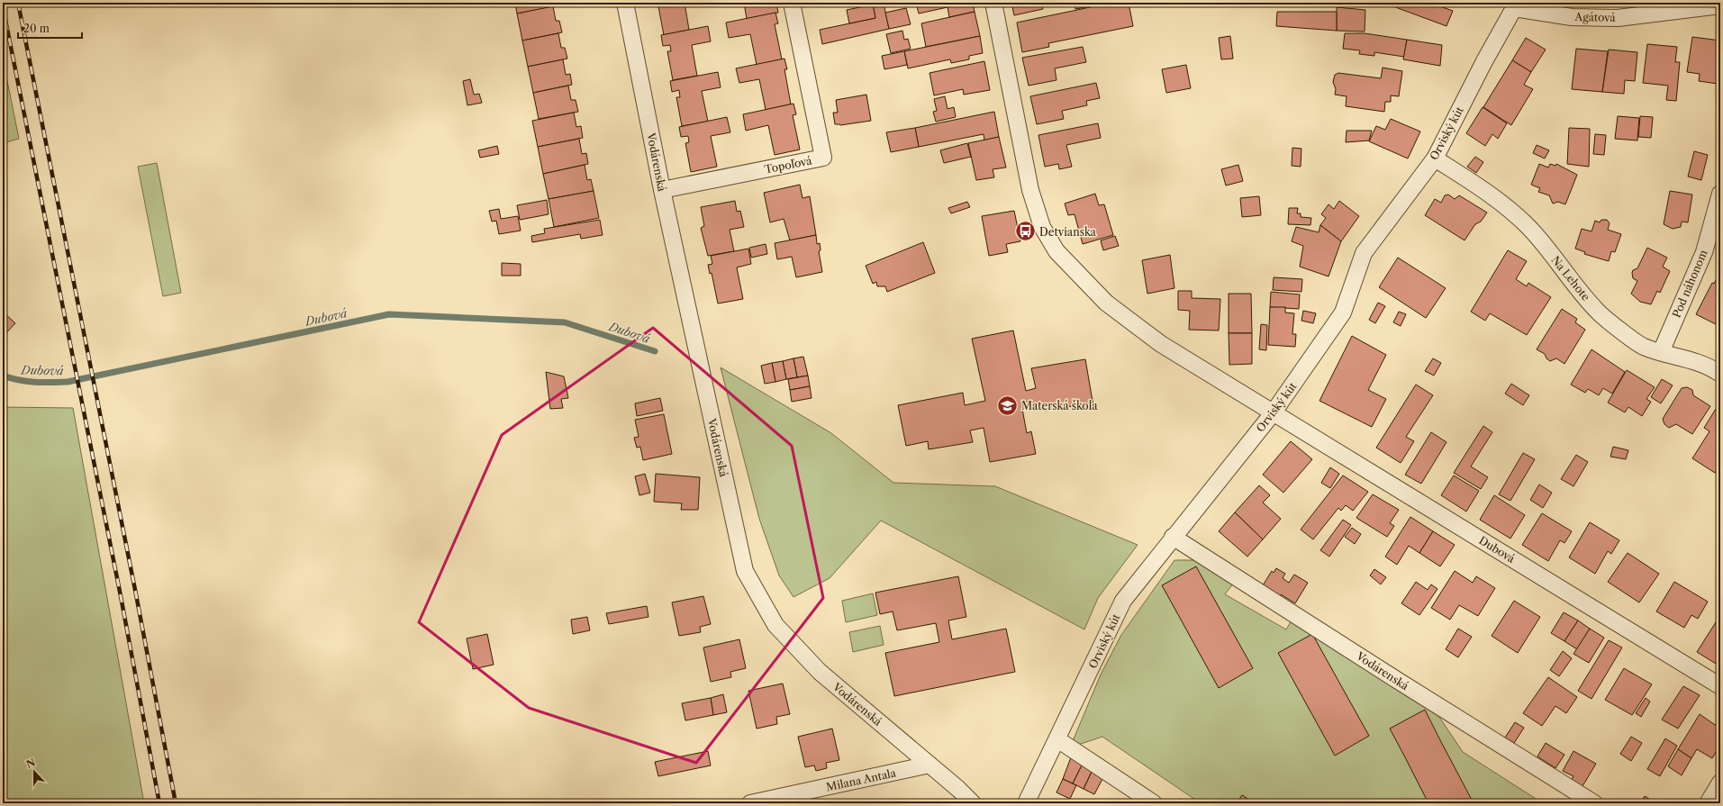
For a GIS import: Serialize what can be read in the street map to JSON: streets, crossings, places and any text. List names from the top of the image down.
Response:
{
  "streets": {
    "street": [
      "Agátová",
      "Orviský kút",
      "Vodárenská",
      "Topoľová",
      "Na Lehote",
      "Pod náhonom",
      "Dubová",
      "Milana Antala"
    ]
  },
  "crossings": [
    ["Agátová", "Orviský kút"],
    ["Orviský kút", "Vodárenská"],
    ["Orviský kút", "Na Lehote"],
    ["Orviský kút", "Dubová"],
    ["Vodárenská", "Topoľová"],
    ["Vodárenská", "Milana Antala"],
    ["Na Lehote", "Pod náhonom"]
  ],
  "water": ["Dubová"],
  "places": {
    "bus stop": ["Detvianska"],
    "school or university": ["Materská škola"]
  },
  "scale_bar": "20 m",
  "north": "top"
}
